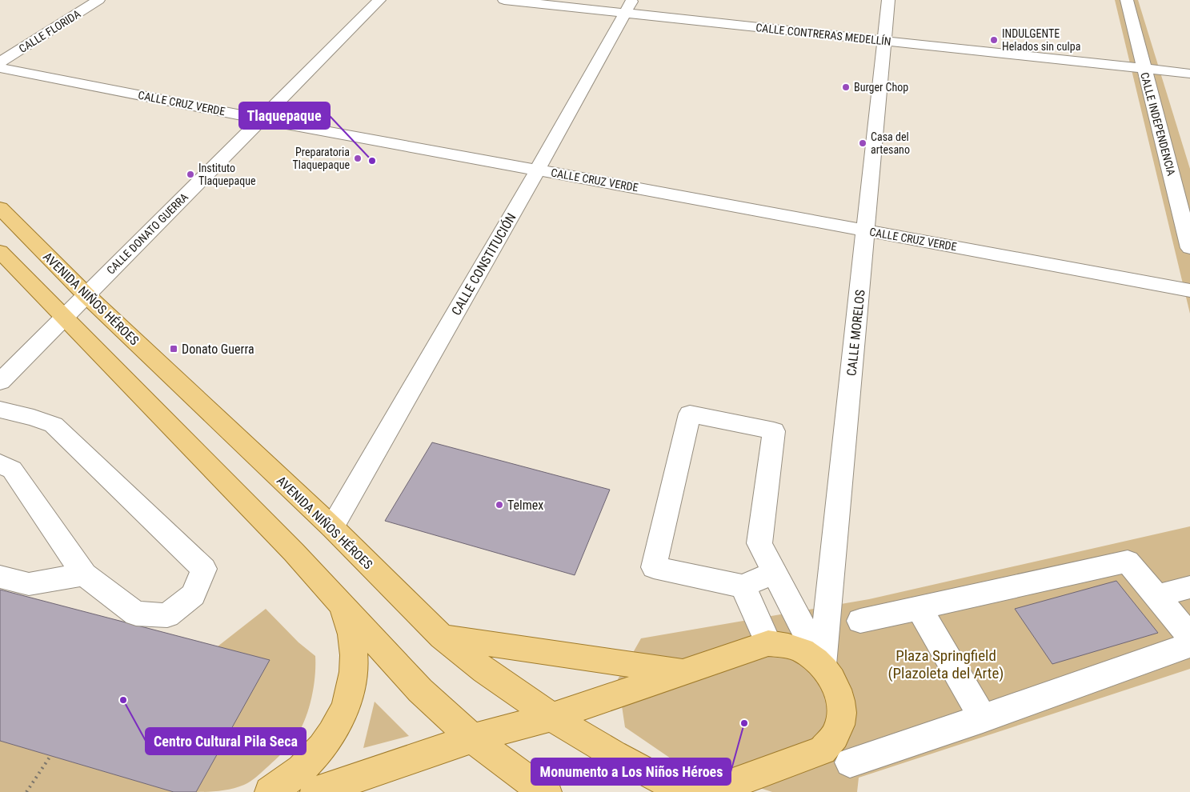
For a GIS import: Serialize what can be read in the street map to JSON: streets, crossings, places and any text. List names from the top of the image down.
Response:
{
  "streets": {
    "main road": ["AVENIDA NIÑOS HÉROES"],
    "street": [
      "CALLE FLORIDA",
      "CALLE CONTRERAS MEDELLÍN",
      "CALLE CRUZ VERDE",
      "CALLE INDEPENDENCIA",
      "CALLE DONATO GUERRA",
      "CALLE CONSTITUCIÓN",
      "CALLE MORELOS"
    ]
  },
  "crossings": [
    ["CALLE CONTRERAS MEDELLÍN", "CALLE INDEPENDENCIA"],
    ["CALLE CONTRERAS MEDELLÍN", "CALLE CONSTITUCIÓN"],
    ["CALLE CONTRERAS MEDELLÍN", "CALLE MORELOS"],
    ["CALLE CRUZ VERDE", "CALLE DONATO GUERRA"],
    ["CALLE CRUZ VERDE", "CALLE CONSTITUCIÓN"],
    ["CALLE CRUZ VERDE", "CALLE MORELOS"],
    ["CALLE DONATO GUERRA", "AVENIDA NIÑOS HÉROES"],
    ["CALLE CONSTITUCIÓN", "AVENIDA NIÑOS HÉROES"]
  ],
  "parks": ["Plaza Springfield (Plazoleta del Arte)"],
  "places": {
    "other": [
      "INDULGENTE Helados sin culpa",
      "Burger Chop",
      "Casa del artesano",
      "Preparatoria Tlaquepaque",
      "Tlaquepaque",
      "Instituto Tlaquepaque",
      "Telmex",
      "Centro Cultural Pila Seca",
      "Monumento a Los Niños Héroes"
    ],
    "transit": ["Donato Guerra"]
  }
}
